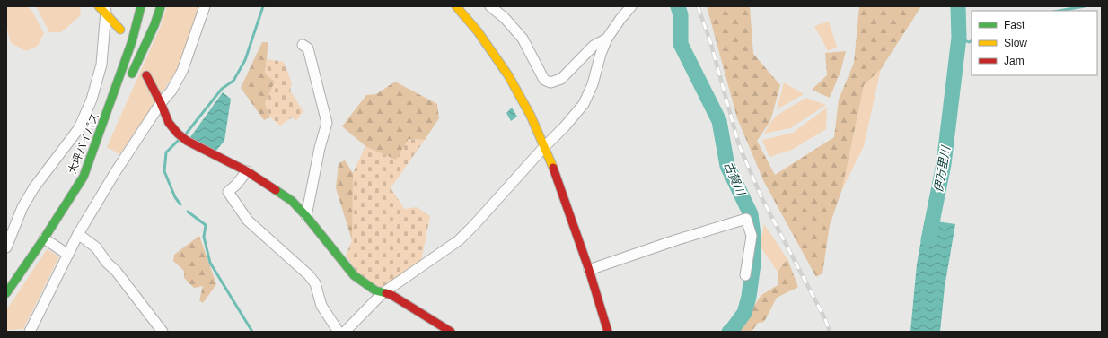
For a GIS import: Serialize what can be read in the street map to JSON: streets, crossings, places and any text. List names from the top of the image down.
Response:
{
  "streets": {
    "main road": ["大坪バイパス"]
  },
  "water": ["伊万里川", "古賀川"],
  "legend": ["Fast", "Slow", "Jam"]
}
